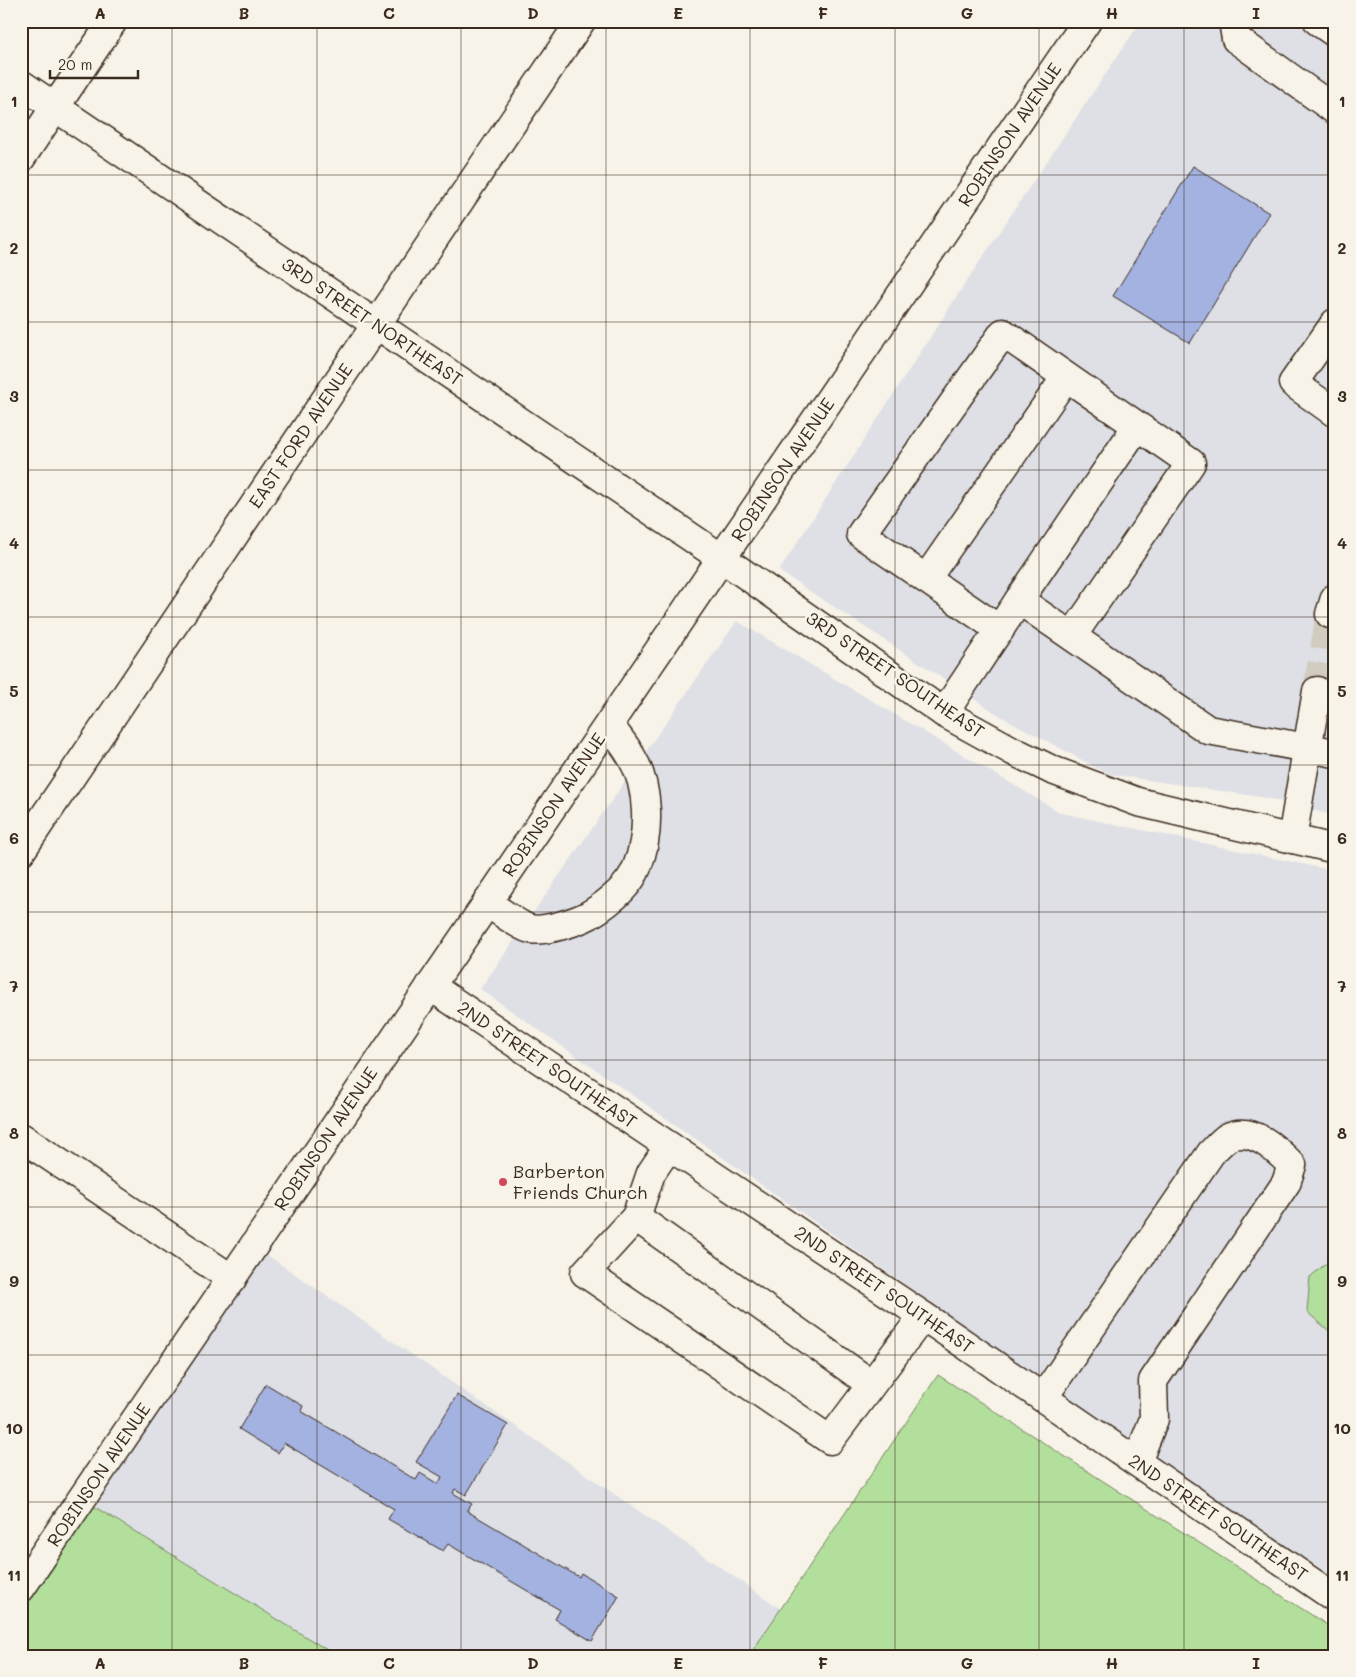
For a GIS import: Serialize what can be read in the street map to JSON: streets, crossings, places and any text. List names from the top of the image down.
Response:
{
  "streets": {
    "street": [
      "ROBINSON AVENUE",
      "3RD STREET NORTHEAST",
      "EAST FORD AVENUE",
      "3RD STREET SOUTHEAST",
      "2ND STREET SOUTHEAST"
    ]
  },
  "crossings": [
    ["ROBINSON AVENUE", "3RD STREET NORTHEAST"],
    ["ROBINSON AVENUE", "3RD STREET SOUTHEAST"],
    ["ROBINSON AVENUE", "2ND STREET SOUTHEAST"],
    ["3RD STREET NORTHEAST", "EAST FORD AVENUE"],
    ["3RD STREET NORTHEAST", "3RD STREET SOUTHEAST"]
  ],
  "places": ["Barberton Friends Church"],
  "scale_bar": "20 m",
  "grid": {
    "columns": [
      "A",
      "B",
      "C",
      "D",
      "E",
      "F",
      "G",
      "H",
      "I"
    ],
    "rows": [
      "1",
      "2",
      "3",
      "4",
      "5",
      "6",
      "7",
      "8",
      "9",
      "10",
      "11"
    ]
  }
}
